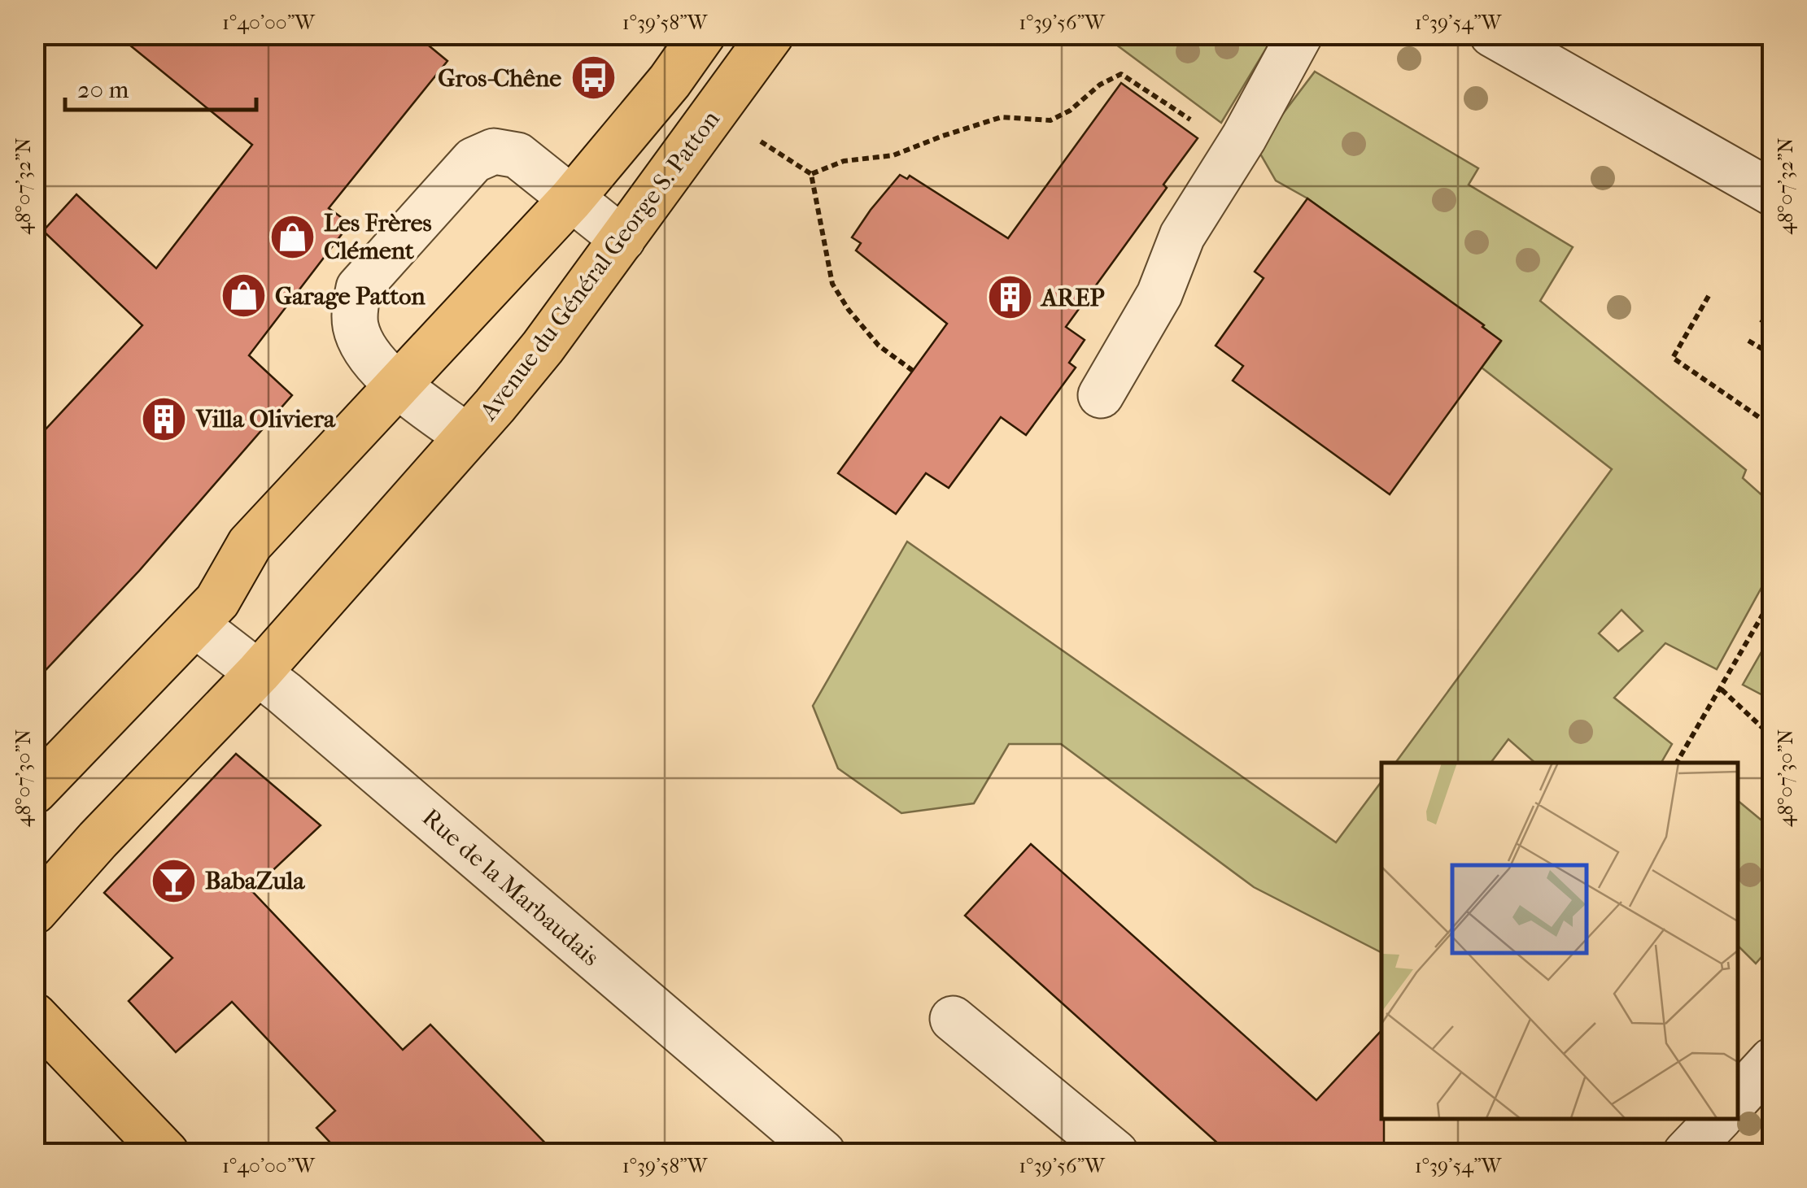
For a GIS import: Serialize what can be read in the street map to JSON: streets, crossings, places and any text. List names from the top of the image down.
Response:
{
  "streets": {
    "main road": ["Avenue du Général George S. Patton"],
    "street": ["Rue de la Marbaudais"]
  },
  "crossings": [
    ["Avenue du Général George S. Patton", "Rue de la Marbaudais"]
  ],
  "places": {
    "bus stop": ["Gros-Chêne"],
    "shop": ["Les Frères Clément", "Garage Patton"],
    "building": ["AREP", "Villa Oliviera"],
    "bar": ["BabaZula"]
  },
  "scale_bar": "20 m",
  "coordinates": [
    "1°40'00\"W",
    "1°39'58\"W",
    "1°39'56\"W",
    "1°39'54\"W",
    "48°07'32\"N",
    "48°07'30\"N"
  ]
}
